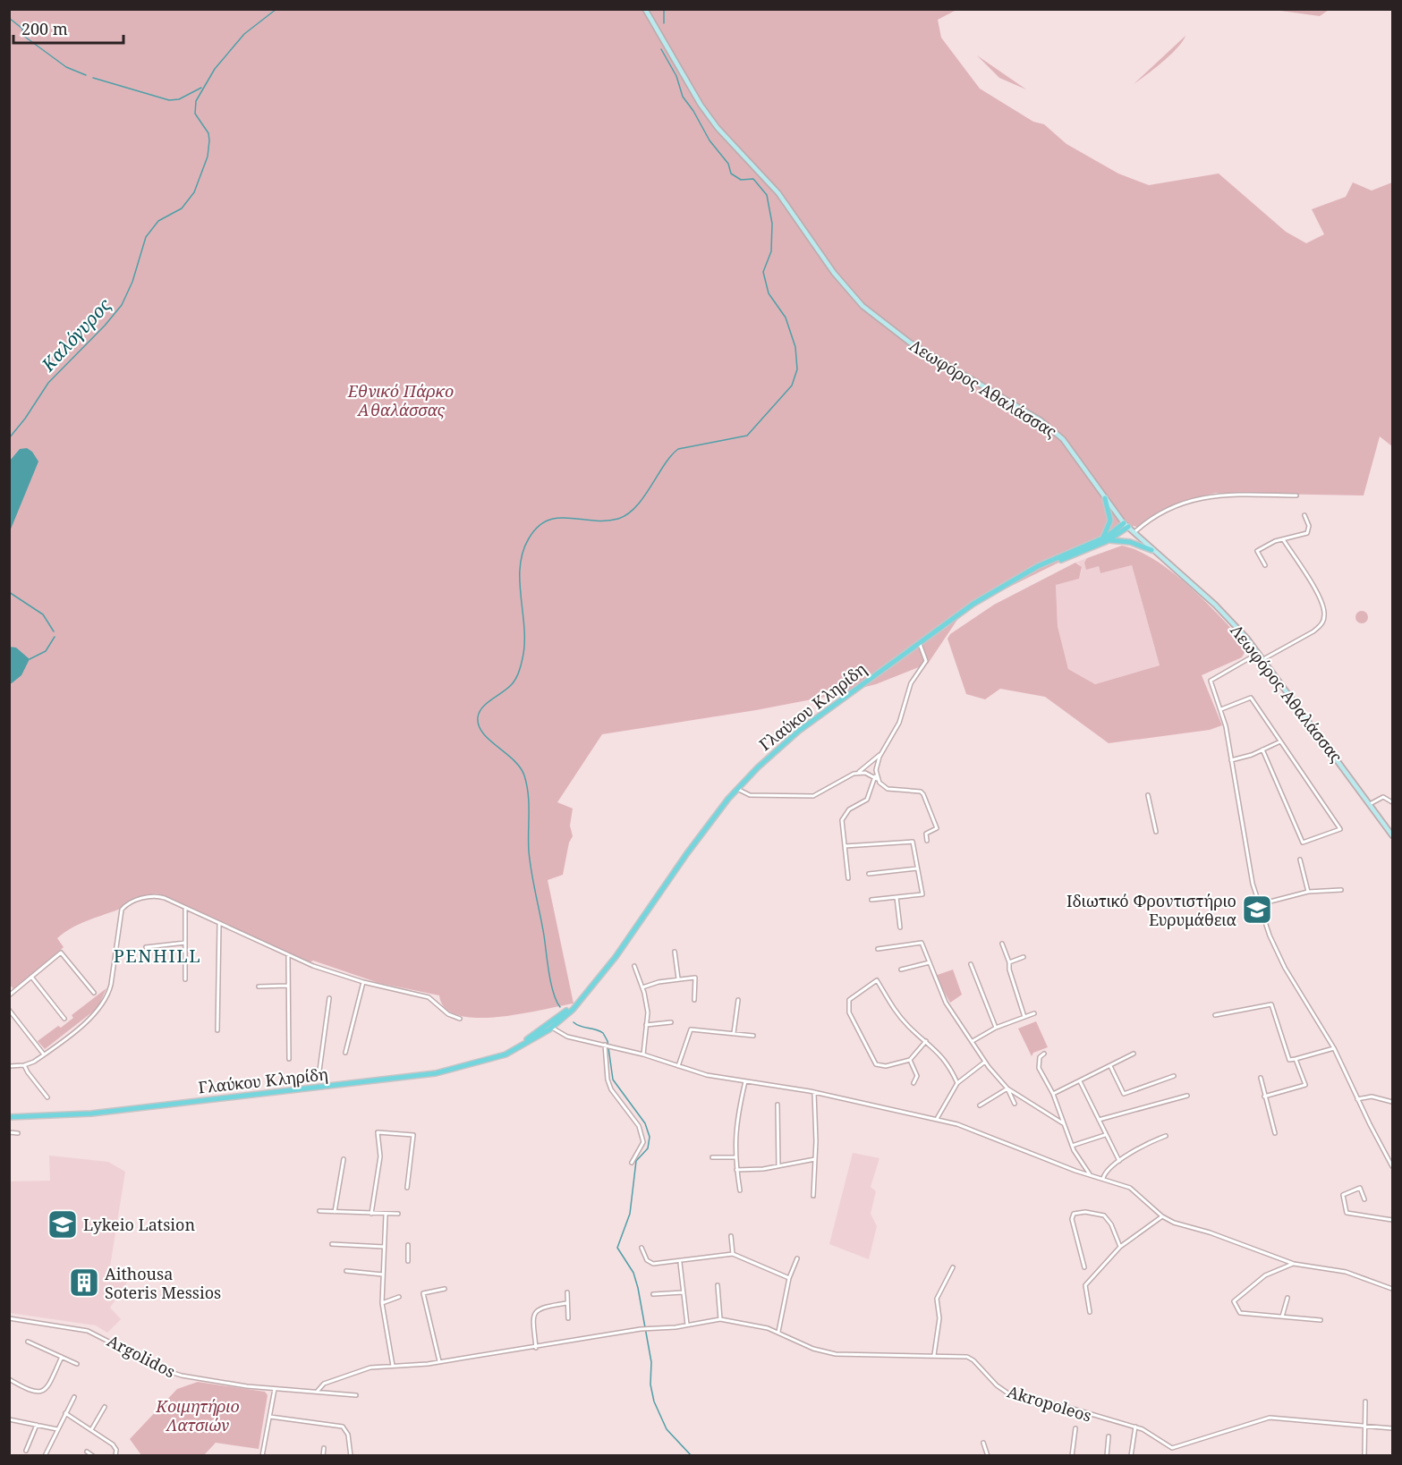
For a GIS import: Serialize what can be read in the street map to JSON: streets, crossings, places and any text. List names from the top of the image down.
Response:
{
  "streets": {
    "main road": ["Λεωφόρος Αθαλάσσας", "Γλαύκου Κληρίδη"],
    "street": ["Argolidos", "Akropoleos"]
  },
  "crossings": [
    ["Λεωφόρος Αθαλάσσας", "Γλαύκου Κληρίδη"],
    ["Argolidos", "Akropoleos"]
  ],
  "districts": ["PENHILL"],
  "water": ["Καλόγυρος"],
  "parks": ["Εθνικό Πάρκο Αθαλάσσας", "Κοιμητήριο Λατσιών"],
  "places": {
    "school or university": ["Ιδιωτικό Φροντιστήριο Ευρυμάθεια", "Lykeio Latsion"],
    "building": ["Aithousa Soteris Messios"]
  },
  "scale_bar": "200 m"
}
